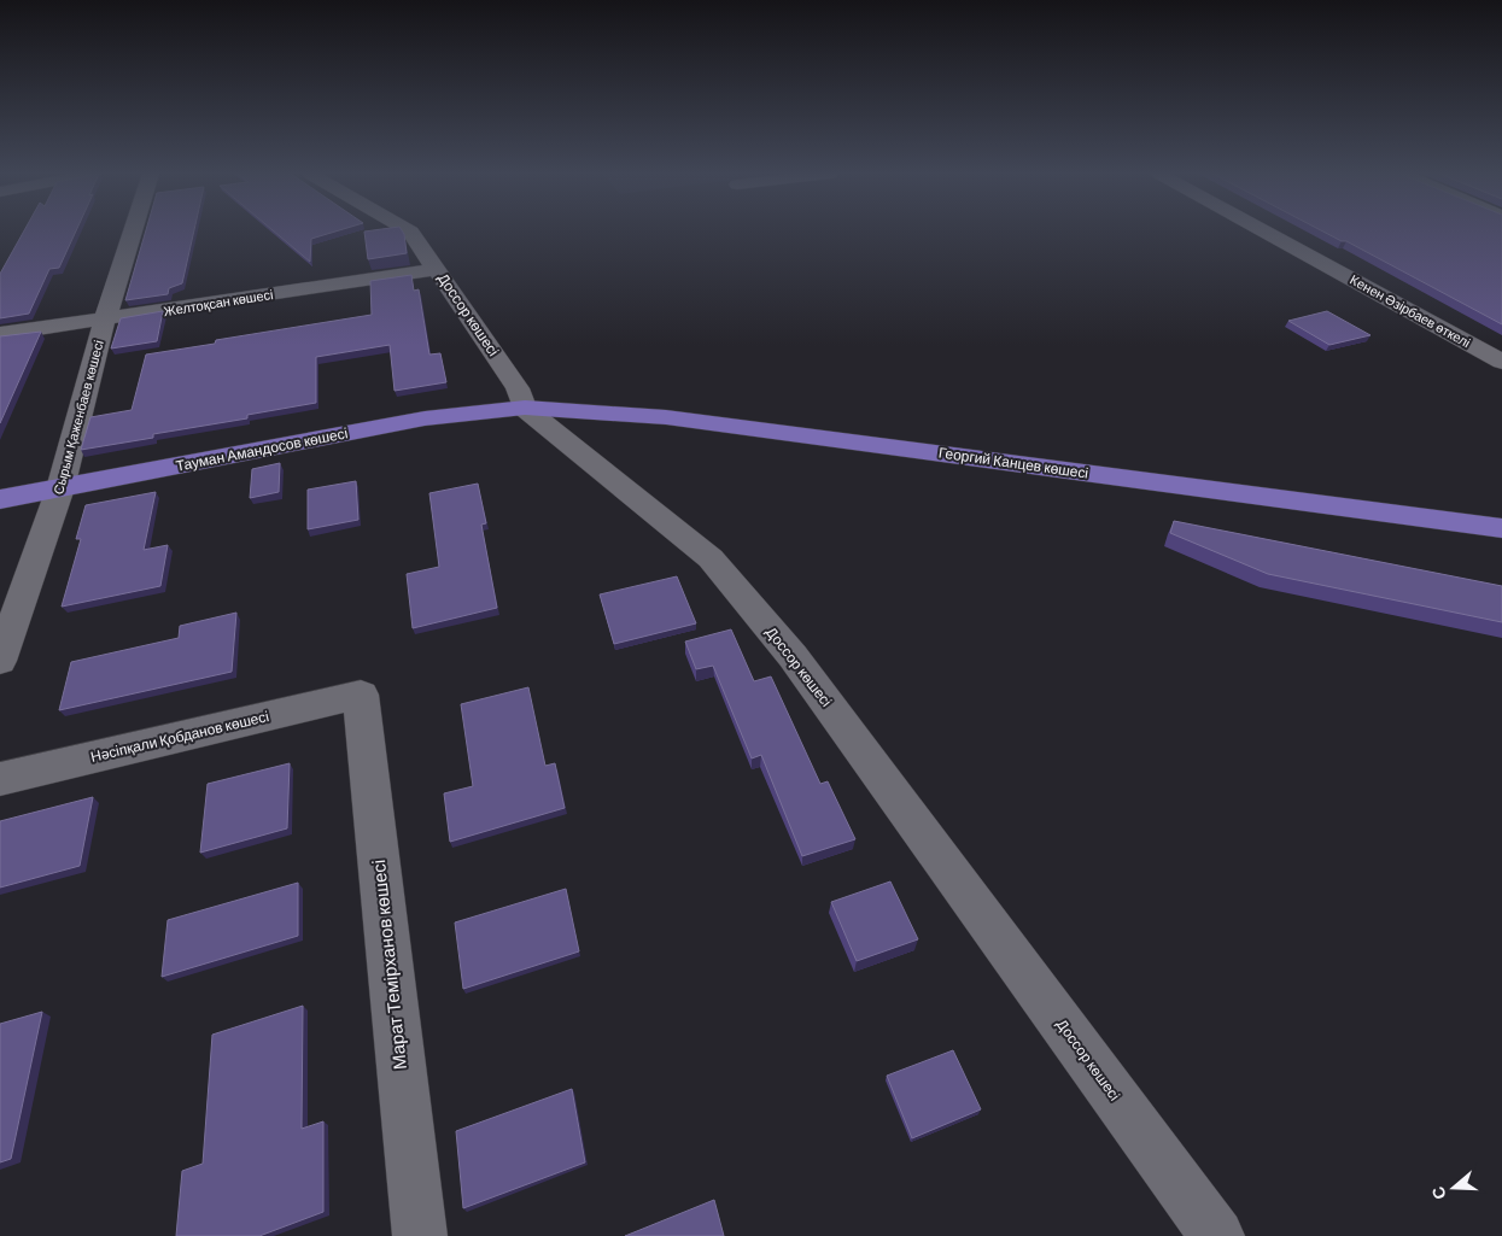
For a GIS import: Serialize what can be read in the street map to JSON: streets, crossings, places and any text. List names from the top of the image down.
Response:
{
  "streets": {
    "main road": ["Тауман Амандосов көшесі", "Георгий Канцев көшесі"],
    "street": [
      "Желтоқсан көшесі",
      "Кенен Әзірбаев өткелі",
      "Доссор көшесі",
      "Сырым Қаженбаев көшесі",
      "Нәсіпқали Қобданов көшесі",
      "Марат Темірханов көшесі"
    ]
  },
  "crossings": [
    ["Желтоқсан көшесі", "Доссор көшесі"],
    ["Желтоқсан көшесі", "Сырым Қаженбаев көшесі"],
    ["Доссор көшесі", "Тауман Амандосов көшесі"],
    ["Доссор көшесі", "Георгий Канцев көшесі"],
    ["Сырым Қаженбаев көшесі", "Тауман Амандосов көшесі"],
    ["Тауман Амандосов көшесі", "Георгий Канцев көшесі"],
    ["Нәсіпқали Қобданов көшесі", "Марат Темірханов көшесі"]
  ],
  "north": "left"
}
